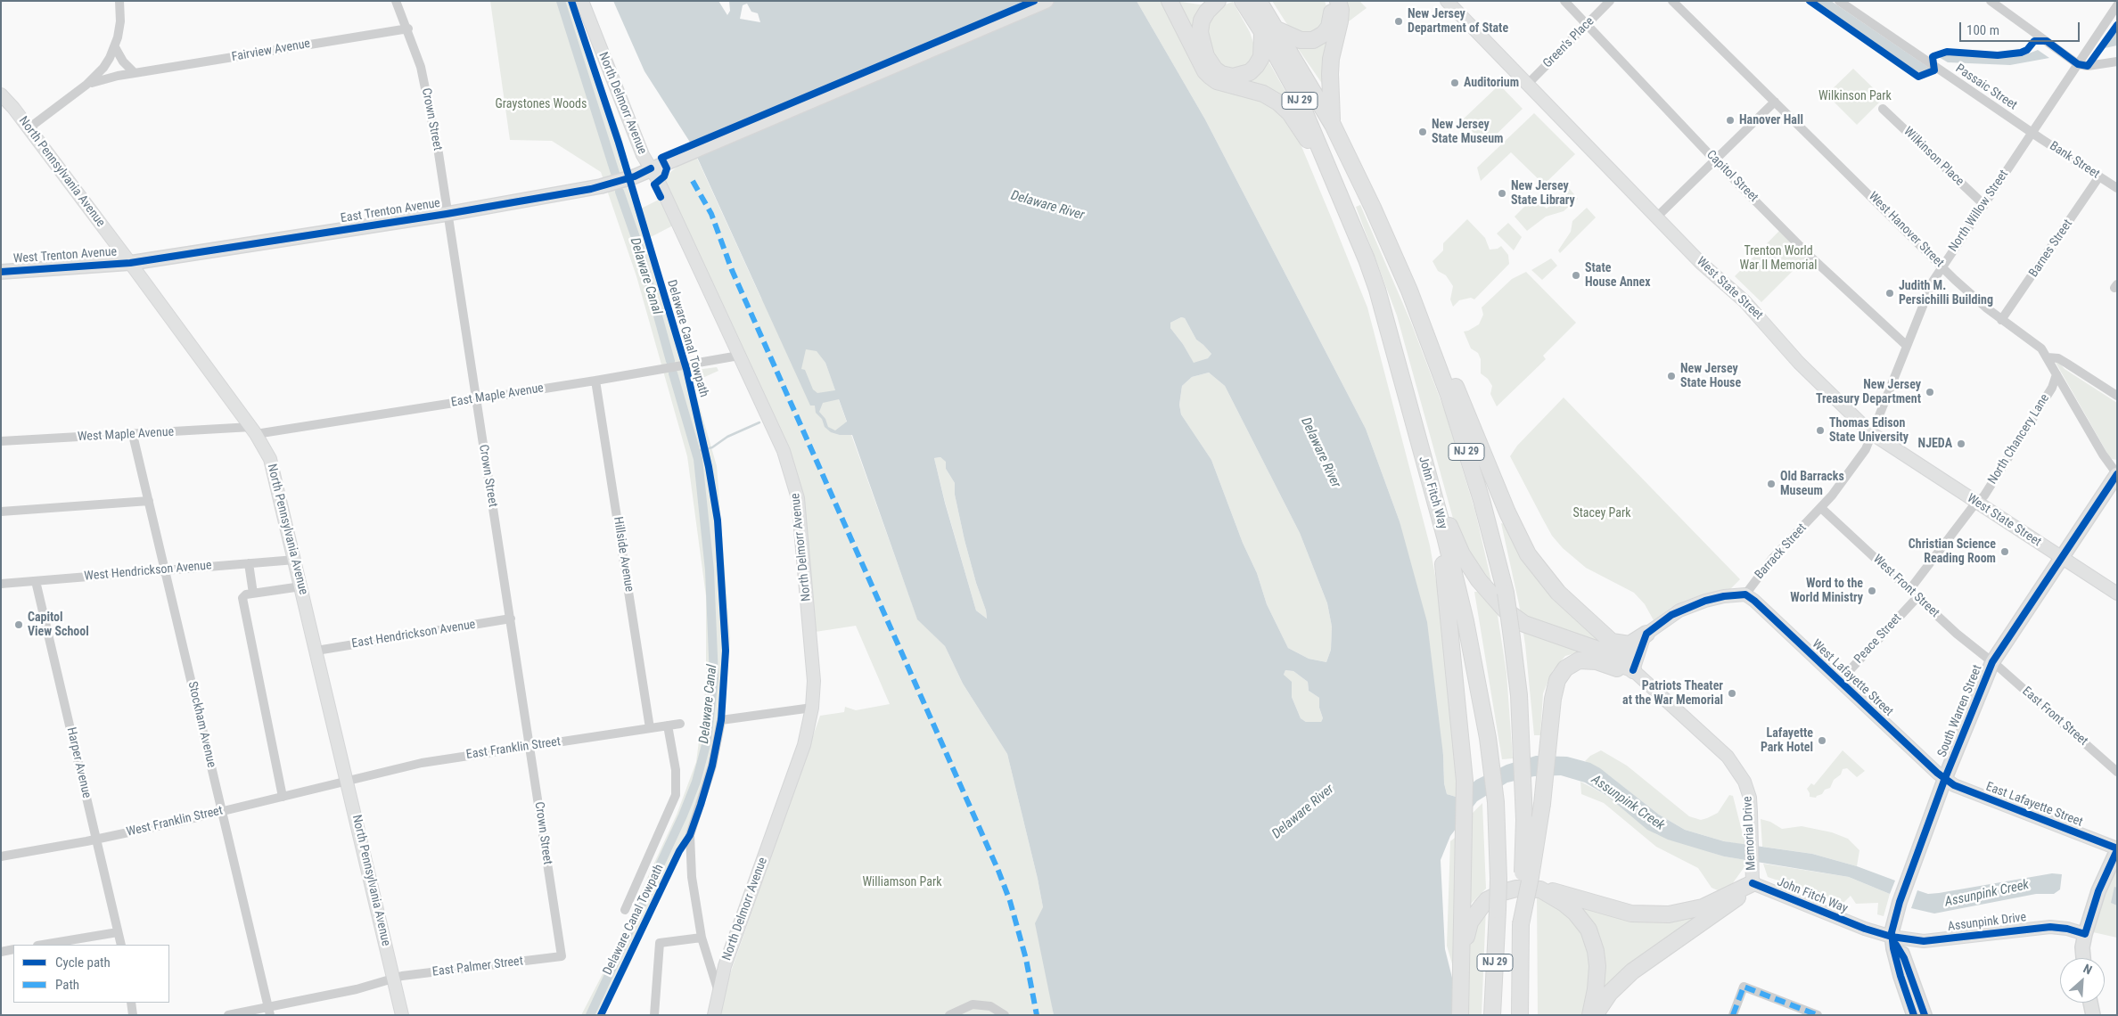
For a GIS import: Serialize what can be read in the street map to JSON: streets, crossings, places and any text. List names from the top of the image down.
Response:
{
  "streets": {
    "highway": ["NJ 29", "John Fitch Way"],
    "main road": ["East Trenton Avenue", "West Trenton Avenue", "South Warren Street"],
    "street": [
      "Green's Place",
      "Fairview Avenue",
      "Passaic Street",
      "North Delmorr Avenue",
      "Crown Street",
      "Wilkinson Place",
      "Bank Street",
      "North Pennsylvania Avenue",
      "Capitol Street",
      "North Willow Street",
      "West Hanover Street",
      "Barnes Street",
      "West State Street",
      "East Maple Avenue",
      "West Maple Avenue",
      "North Chancery Lane",
      "Barrack Street",
      "Hillside Avenue",
      "West Hendrickson Avenue",
      "West Front Street",
      "East Hendrickson Avenue",
      "Peace Street",
      "West Lafayette Street",
      "East Front Street",
      "Stockham Avenue",
      "East Franklin Street",
      "Harper Avenue",
      "East Lafayette Street",
      "West Franklin Street",
      "Memorial Drive",
      "Assunpink Drive",
      "East Palmer Street"
    ],
    "cycle path": ["Delaware Canal Towpath"]
  },
  "crossings": [
    ["Green's Place", "Capitol Street"],
    ["Green's Place", "West State Street"],
    ["Fairview Avenue", "Crown Street"],
    ["Passaic Street", "Bank Street"],
    ["Passaic Street", "North Willow Street"],
    ["NJ 29", "John Fitch Way"],
    ["North Delmorr Avenue", "East Trenton Avenue"],
    ["North Delmorr Avenue", "East Maple Avenue"],
    ["Crown Street", "East Trenton Avenue"],
    ["Crown Street", "East Maple Avenue"],
    ["Crown Street", "East Hendrickson Avenue"],
    ["Crown Street", "East Franklin Street"],
    ["Crown Street", "East Palmer Street"],
    ["Wilkinson Place", "North Willow Street"],
    ["Bank Street", "North Willow Street"],
    ["Bank Street", "Barnes Street"],
    ["North Pennsylvania Avenue", "East Trenton Avenue"],
    ["North Pennsylvania Avenue", "West Trenton Avenue"],
    ["North Pennsylvania Avenue", "East Maple Avenue"],
    ["North Pennsylvania Avenue", "West Maple Avenue"],
    ["North Pennsylvania Avenue", "West Hendrickson Avenue"],
    ["North Pennsylvania Avenue", "East Hendrickson Avenue"],
    ["North Pennsylvania Avenue", "East Franklin Street"],
    ["North Pennsylvania Avenue", "West Franklin Street"],
    ["North Pennsylvania Avenue", "East Palmer Street"],
    ["Capitol Street", "North Willow Street"],
    ["East Trenton Avenue", "West Trenton Avenue"],
    ["North Willow Street", "West Hanover Street"],
    ["North Willow Street", "West State Street"],
    ["North Willow Street", "Barrack Street"],
    ["West Hanover Street", "Barnes Street"],
    ["West Hanover Street", "North Chancery Lane"],
    ["West Hanover Street", "South Warren Street"],
    ["West State Street", "North Chancery Lane"],
    ["West State Street", "Barrack Street"],
    ["West State Street", "South Warren Street"],
    ["East Maple Avenue", "West Maple Avenue"],
    ["East Maple Avenue", "Hillside Avenue"],
    ["West Maple Avenue", "Stockham Avenue"],
    ["North Chancery Lane", "West Front Street"],
    ["John Fitch Way", "South Warren Street"],
    ["John Fitch Way", "Memorial Drive"],
    ["John Fitch Way", "Assunpink Drive"],
    ["Barrack Street", "West Front Street"],
    ["Barrack Street", "West Lafayette Street"],
    ["Hillside Avenue", "East Franklin Street"],
    ["West Hendrickson Avenue", "Stockham Avenue"],
    ["West Hendrickson Avenue", "Harper Avenue"],
    ["West Front Street", "Peace Street"],
    ["West Front Street", "South Warren Street"],
    ["West Front Street", "East Front Street"],
    ["Peace Street", "West Lafayette Street"],
    ["West Lafayette Street", "South Warren Street"],
    ["West Lafayette Street", "East Lafayette Street"],
    ["South Warren Street", "East Front Street"],
    ["South Warren Street", "East Lafayette Street"],
    ["South Warren Street", "Assunpink Drive"],
    ["Stockham Avenue", "West Franklin Street"],
    ["Stockham Avenue", "East Palmer Street"],
    ["East Franklin Street", "West Franklin Street"],
    ["Harper Avenue", "West Franklin Street"]
  ],
  "water": ["Delaware River", "Delaware Canal", "Assunpink Creek"],
  "parks": [
    "Wilkinson Park",
    "Graystones Woods",
    "Trenton World War II Memorial",
    "Stacey Park",
    "Williamson Park"
  ],
  "places": [
    "New Jersey Department of State",
    "Auditorium",
    "Hanover Hall",
    "New Jersey State Museum",
    "New Jersey State Library",
    "State House Annex",
    "Judith M. Persichilli Building",
    "New Jersey State House",
    "New Jersey Treasury Department",
    "Thomas Edison State University",
    "NJEDA",
    "Old Barracks Museum",
    "Christian Science Reading Room",
    "Word to the World Ministry",
    "Capitol View School",
    "Patriots Theater at the War Memorial",
    "Lafayette Park Hotel"
  ],
  "legend": ["Cycle path", "Path"],
  "scale_bar": "100 m",
  "north": "top right"
}
